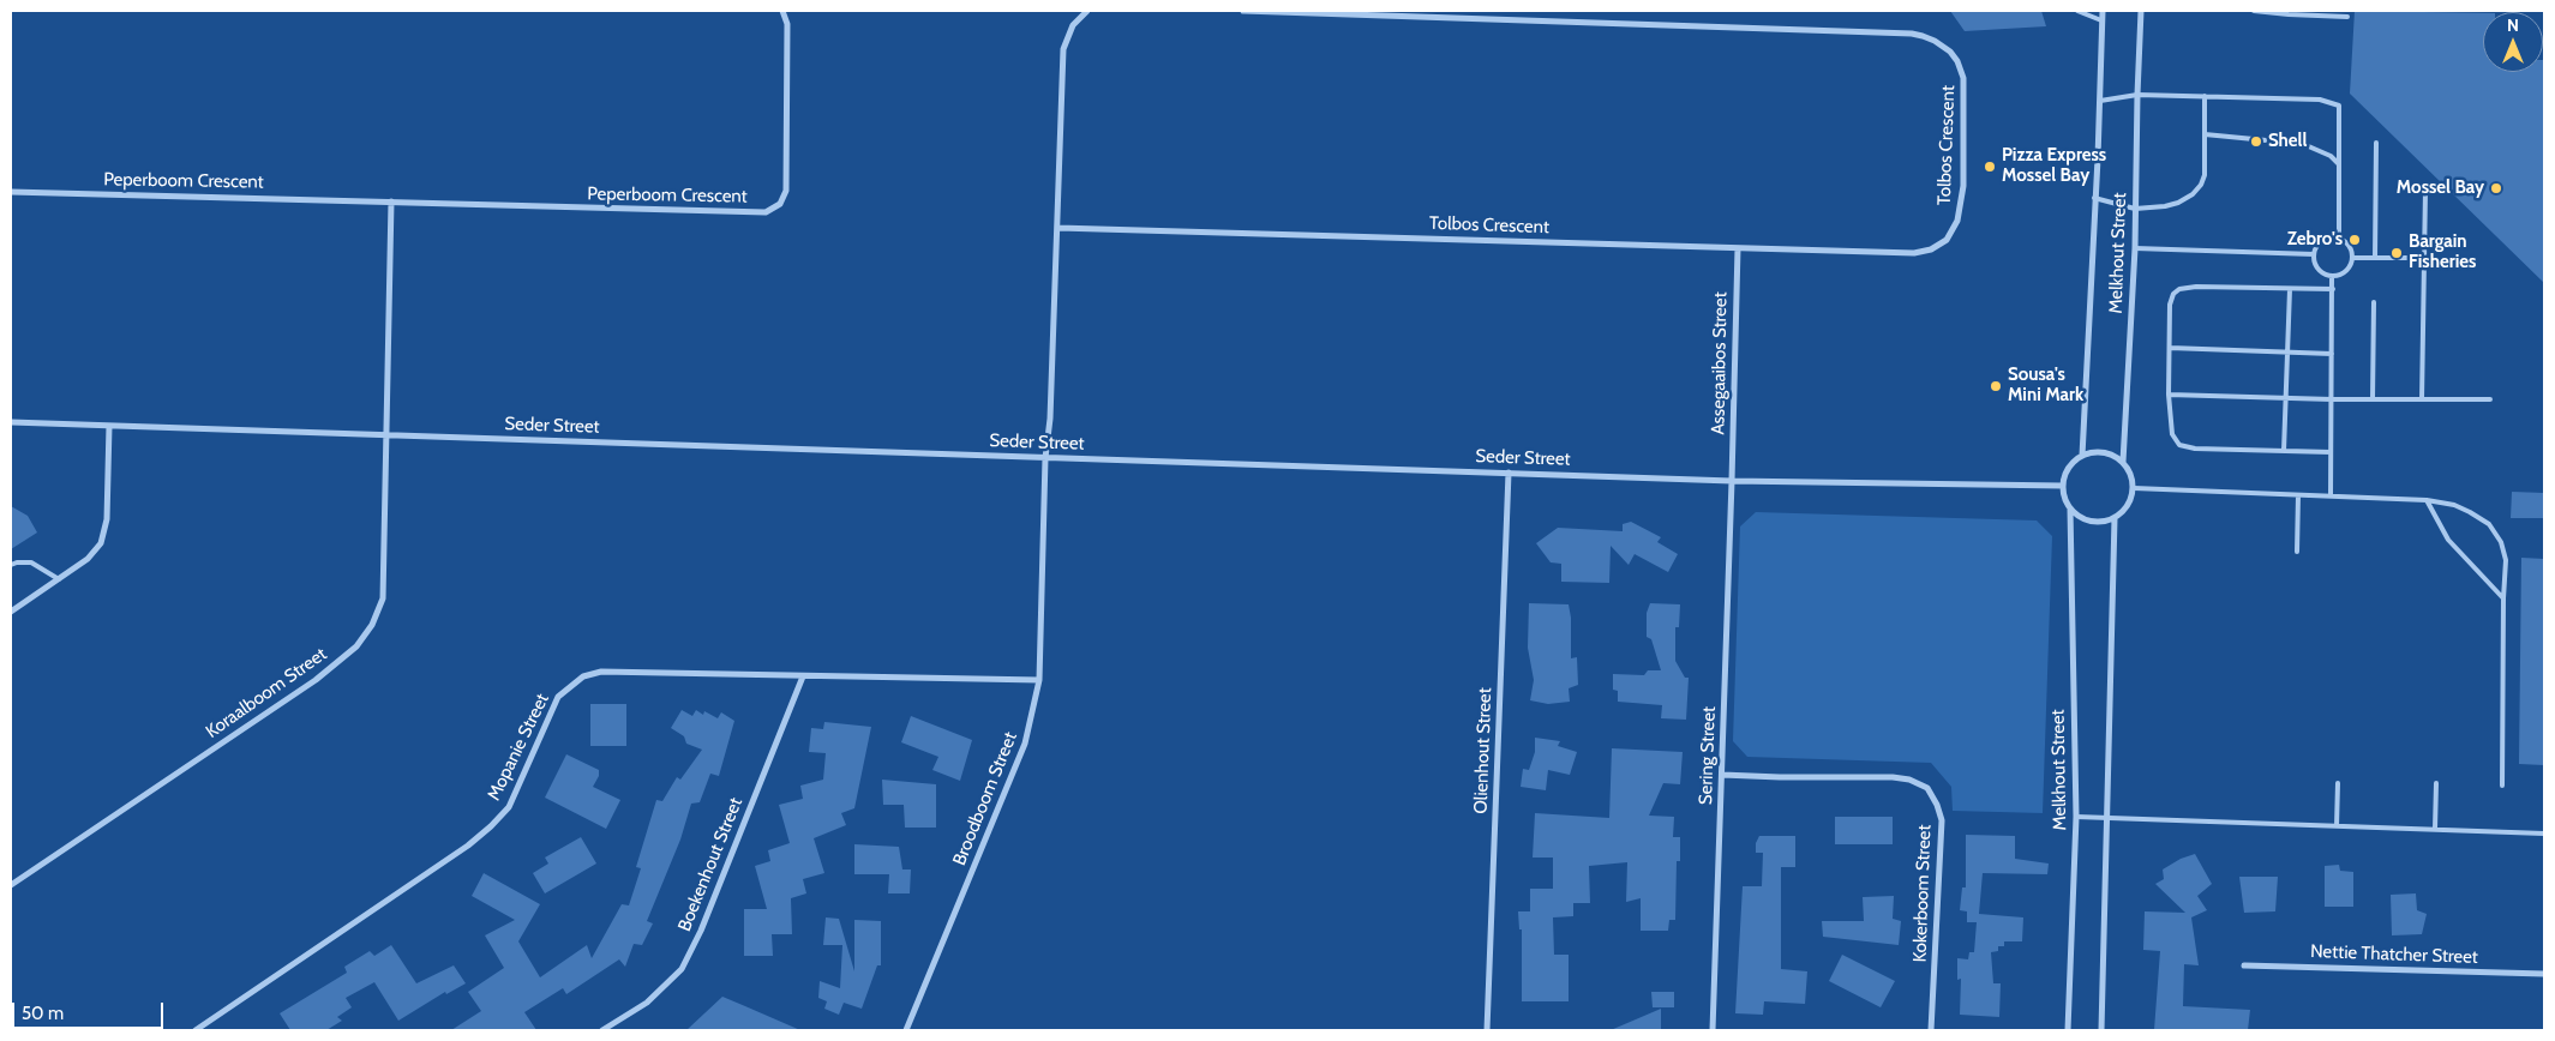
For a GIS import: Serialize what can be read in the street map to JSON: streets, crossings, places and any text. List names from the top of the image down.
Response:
{
  "streets": {
    "street": [
      "Tolbos Crescent",
      "Peperboom Crescent",
      "Melkhout Street",
      "Assegaaibos Street",
      "Seder Street",
      "Koraalboom Street",
      "Mopanie Street",
      "Olienhout Street",
      "Sering Street",
      "Broodboom Street",
      "Boekenhout Street",
      "Kokerboom Street",
      "Nettie Thatcher Street"
    ]
  },
  "crossings": [
    ["Tolbos Crescent", "Assegaaibos Street"],
    ["Melkhout Street", "Seder Street"],
    ["Assegaaibos Street", "Seder Street"],
    ["Assegaaibos Street", "Sering Street"],
    ["Seder Street", "Koraalboom Street"],
    ["Seder Street", "Olienhout Street"],
    ["Seder Street", "Sering Street"],
    ["Seder Street", "Broodboom Street"],
    ["Mopanie Street", "Broodboom Street"],
    ["Mopanie Street", "Boekenhout Street"],
    ["Sering Street", "Kokerboom Street"]
  ],
  "places": [
    "Shell",
    "Pizza Express Mossel Bay",
    "Mossel Bay",
    "Zebro's",
    "Bargain Fisheries",
    "Sousa's Mini Mark"
  ],
  "scale_bar": "50 m",
  "north": "top"
}
